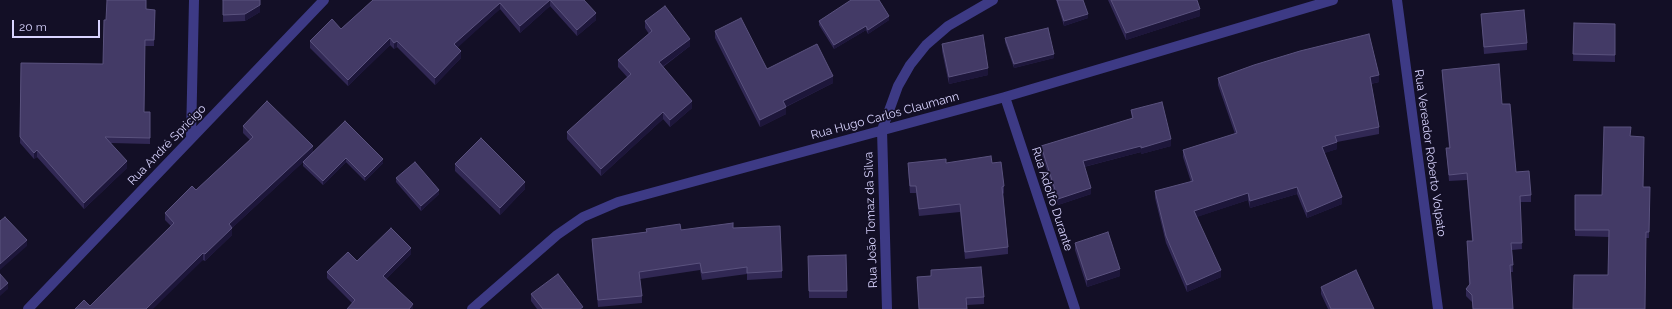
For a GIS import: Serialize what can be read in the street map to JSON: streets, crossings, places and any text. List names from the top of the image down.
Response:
{
  "streets": {
    "street": [
      "Rua Hugo Carlos Claumann",
      "Rua André Spricigo",
      "Rua Vereador Roberto Volpato",
      "Rua Adolfo Durante",
      "Rua João Tomaz da Silva"
    ]
  },
  "crossings": [
    ["Rua Hugo Carlos Claumann", "Rua Adolfo Durante"],
    ["Rua Hugo Carlos Claumann", "Rua João Tomaz da Silva"]
  ],
  "scale_bar": "20 m"
}
